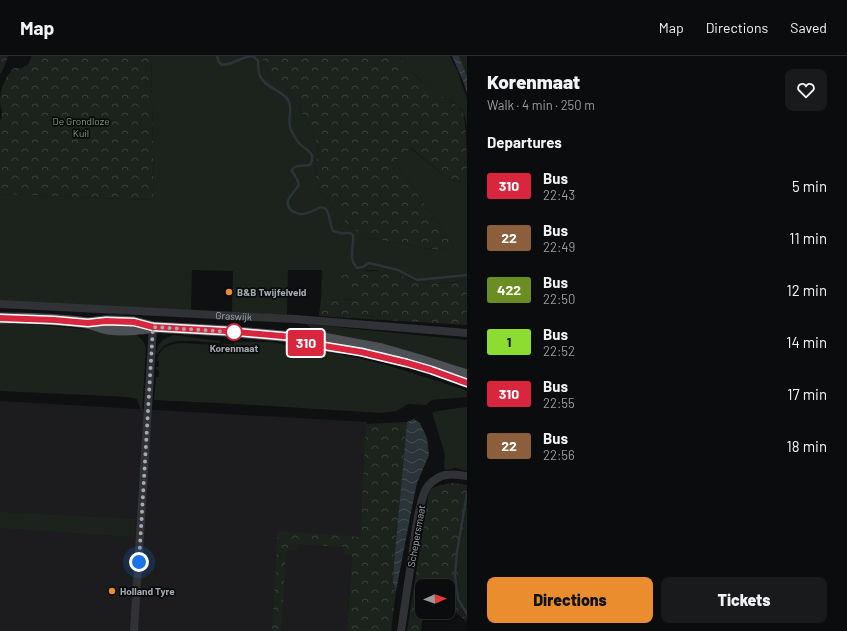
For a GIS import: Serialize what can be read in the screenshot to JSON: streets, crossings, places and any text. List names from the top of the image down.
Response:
{
  "streets": {
    "main road": ["Graswijk"],
    "street": ["Schepersmaat"]
  },
  "parks": ["De Grondloze Kuil"],
  "places": ["B&B Twijfelveld", "Korenmaat", "Holland Tyre"],
  "lines": ["bus line 310"],
  "north": "right",
  "page": {
    "header": "Map",
    "nav": ["Map", "Directions", "Saved"],
    "on_map": "310",
    "heading": [
      ["Korenmaat", "Walk · 4 min · 250 m"],
      "Departures"
    ],
    "list": [
      {
        "mark": "310",
        "name": "Bus",
        "note": "22:43",
        "value": "5 min"
      },
      {
        "mark": "22",
        "name": "Bus",
        "note": "22:49",
        "value": "11 min"
      },
      {
        "mark": "422",
        "name": "Bus",
        "note": "22:50",
        "value": "12 min"
      },
      {
        "mark": "1",
        "name": "Bus",
        "note": "22:52",
        "value": "14 min"
      },
      {
        "mark": "310",
        "name": "Bus",
        "note": "22:55",
        "value": "17 min"
      },
      {
        "mark": "22",
        "name": "Bus",
        "note": "22:56",
        "value": "18 min"
      }
    ],
    "buttons": ["Directions", "Tickets"]
  }
}
